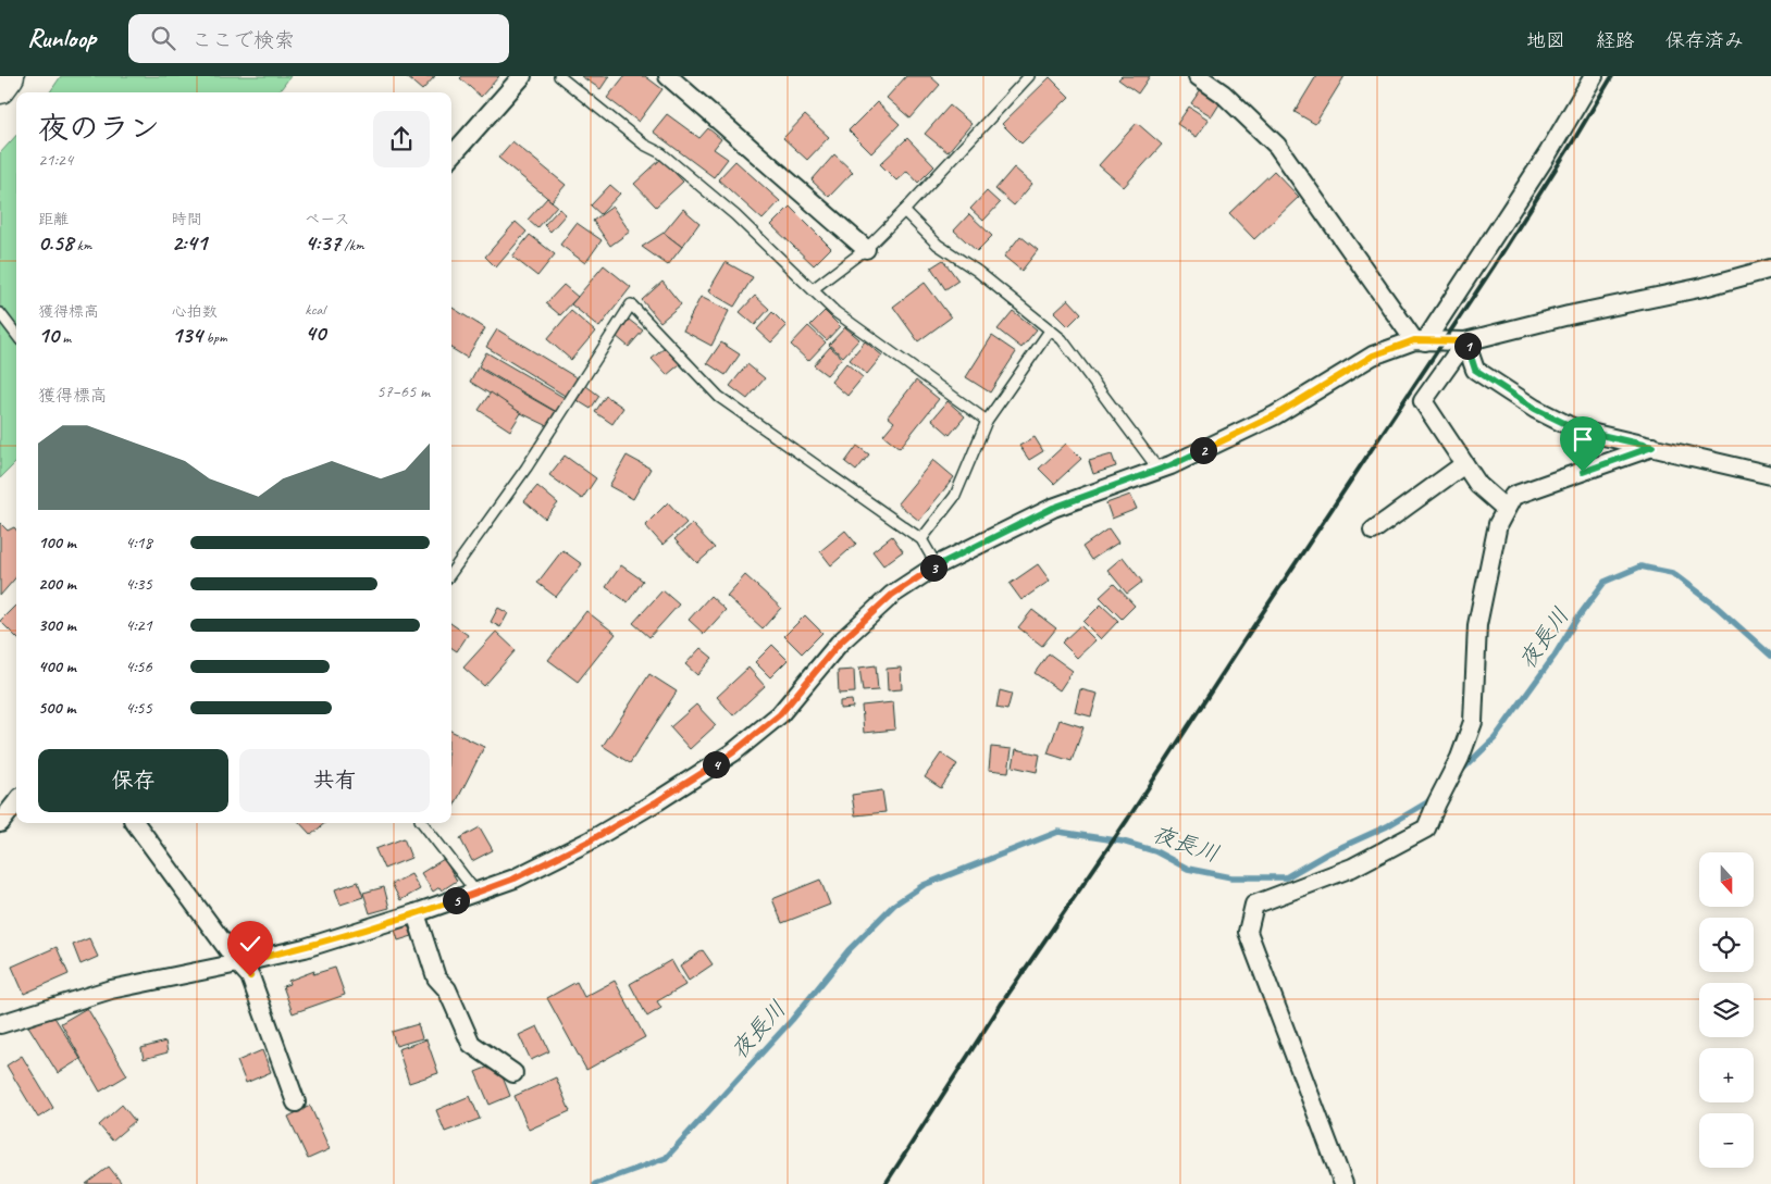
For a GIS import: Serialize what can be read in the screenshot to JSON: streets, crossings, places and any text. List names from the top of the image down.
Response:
{
  "water": ["夜長川"],
  "north": "bottom",
  "page": {
    "header": "Runloop",
    "search": "ここで検索",
    "nav": ["地図", "経路", "保存済み"],
    "heading": ["夜のラン", "21:24"],
    "stats": [
      ["距離", "0.58 km"],
      ["時間", "2:41"],
      ["ペース", "4:37 /km"],
      ["獲得標高", "10 m"],
      ["心拍数", "134 bpm"],
      ["kcal", "40"]
    ],
    "pins": [
      "1",
      "2",
      "3",
      "4",
      "5"
    ],
    "chart": ["獲得標高", "57–65 m"],
    "list": [
      {
        "name": "100 m",
        "note": "4:18"
      },
      {
        "name": "200 m",
        "note": "4:35"
      },
      {
        "name": "300 m",
        "note": "4:21"
      },
      {
        "name": "400 m",
        "note": "4:56"
      },
      {
        "name": "500 m",
        "note": "4:55"
      }
    ],
    "buttons": ["保存", "共有"],
    "map_buttons": ["+", "−"]
  }
}
